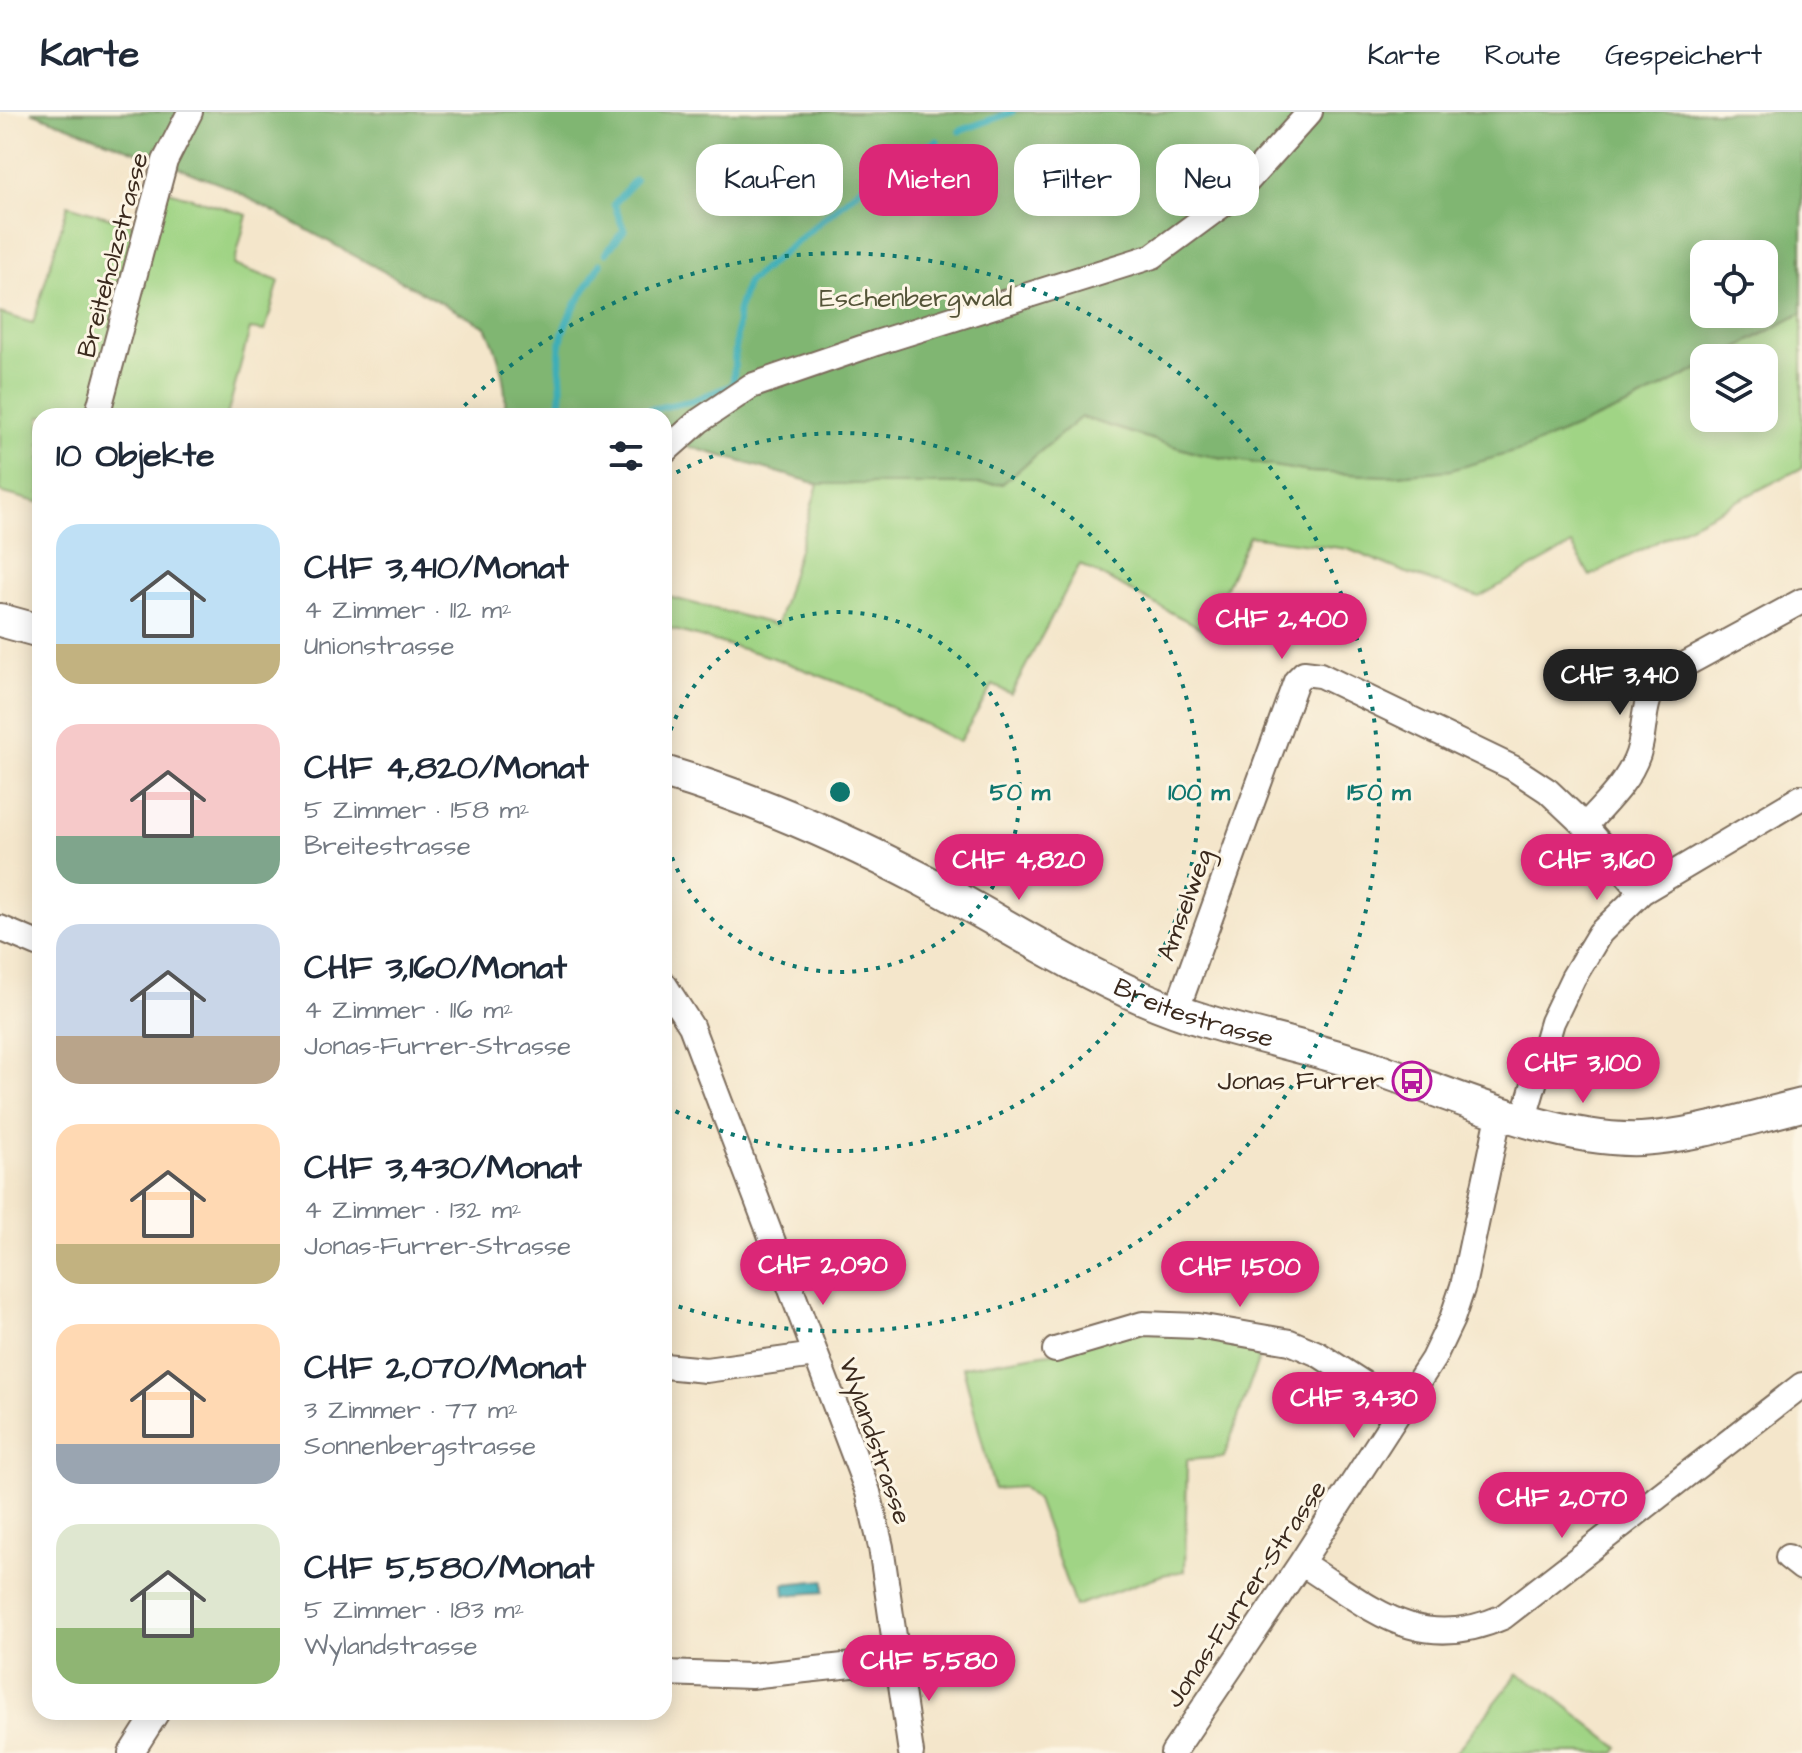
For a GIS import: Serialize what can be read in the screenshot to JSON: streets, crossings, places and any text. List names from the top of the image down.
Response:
{
  "streets": {
    "main road": ["Breitestrasse"],
    "street": [
      "Breiteholzstrasse",
      "Amselweg",
      "Wylandstrasse",
      "Jonas-Furrer-Strasse"
    ]
  },
  "crossings": [
    ["Amselweg", "Breitestrasse"],
    ["Breitestrasse", "Jonas-Furrer-Strasse"]
  ],
  "parks": ["Eschenbergwald"],
  "places": {
    "bus stop": ["Jonas Furrer"]
  },
  "page": {
    "header": "Karte",
    "nav": ["Karte", "Route", "Gespeichert"],
    "chip": [
      "Kaufen",
      "Mieten",
      "Filter",
      "Neu"
    ],
    "heading": "10 Objekte",
    "list": [
      {
        "name": "CHF 3,410/Monat",
        "note": "4 Zimmer · 112 m² · Unionstrasse"
      },
      {
        "name": "CHF 4,820/Monat",
        "note": "5 Zimmer · 158 m² · Breitestrasse"
      },
      {
        "name": "CHF 3,160/Monat",
        "note": "4 Zimmer · 116 m² · Jonas-Furrer-Strasse"
      },
      {
        "name": "CHF 3,430/Monat",
        "note": "4 Zimmer · 132 m² · Jonas-Furrer-Strasse"
      },
      {
        "name": "CHF 2,070/Monat",
        "note": "3 Zimmer · 77 m² · Sonnenbergstrasse"
      },
      {
        "name": "CHF 5,580/Monat",
        "note": "5 Zimmer · 183 m² · Wylandstrasse"
      }
    ],
    "price": [
      "CHF 2,400",
      "CHF 3,410",
      "CHF 4,820",
      "CHF 3,160",
      "CHF 3,100",
      "CHF 2,090",
      "CHF 1,500",
      "CHF 3,430",
      "CHF 2,070",
      "CHF 5,580"
    ]
  },
  "rings": ["50 m", "100 m", "150 m"]
}
